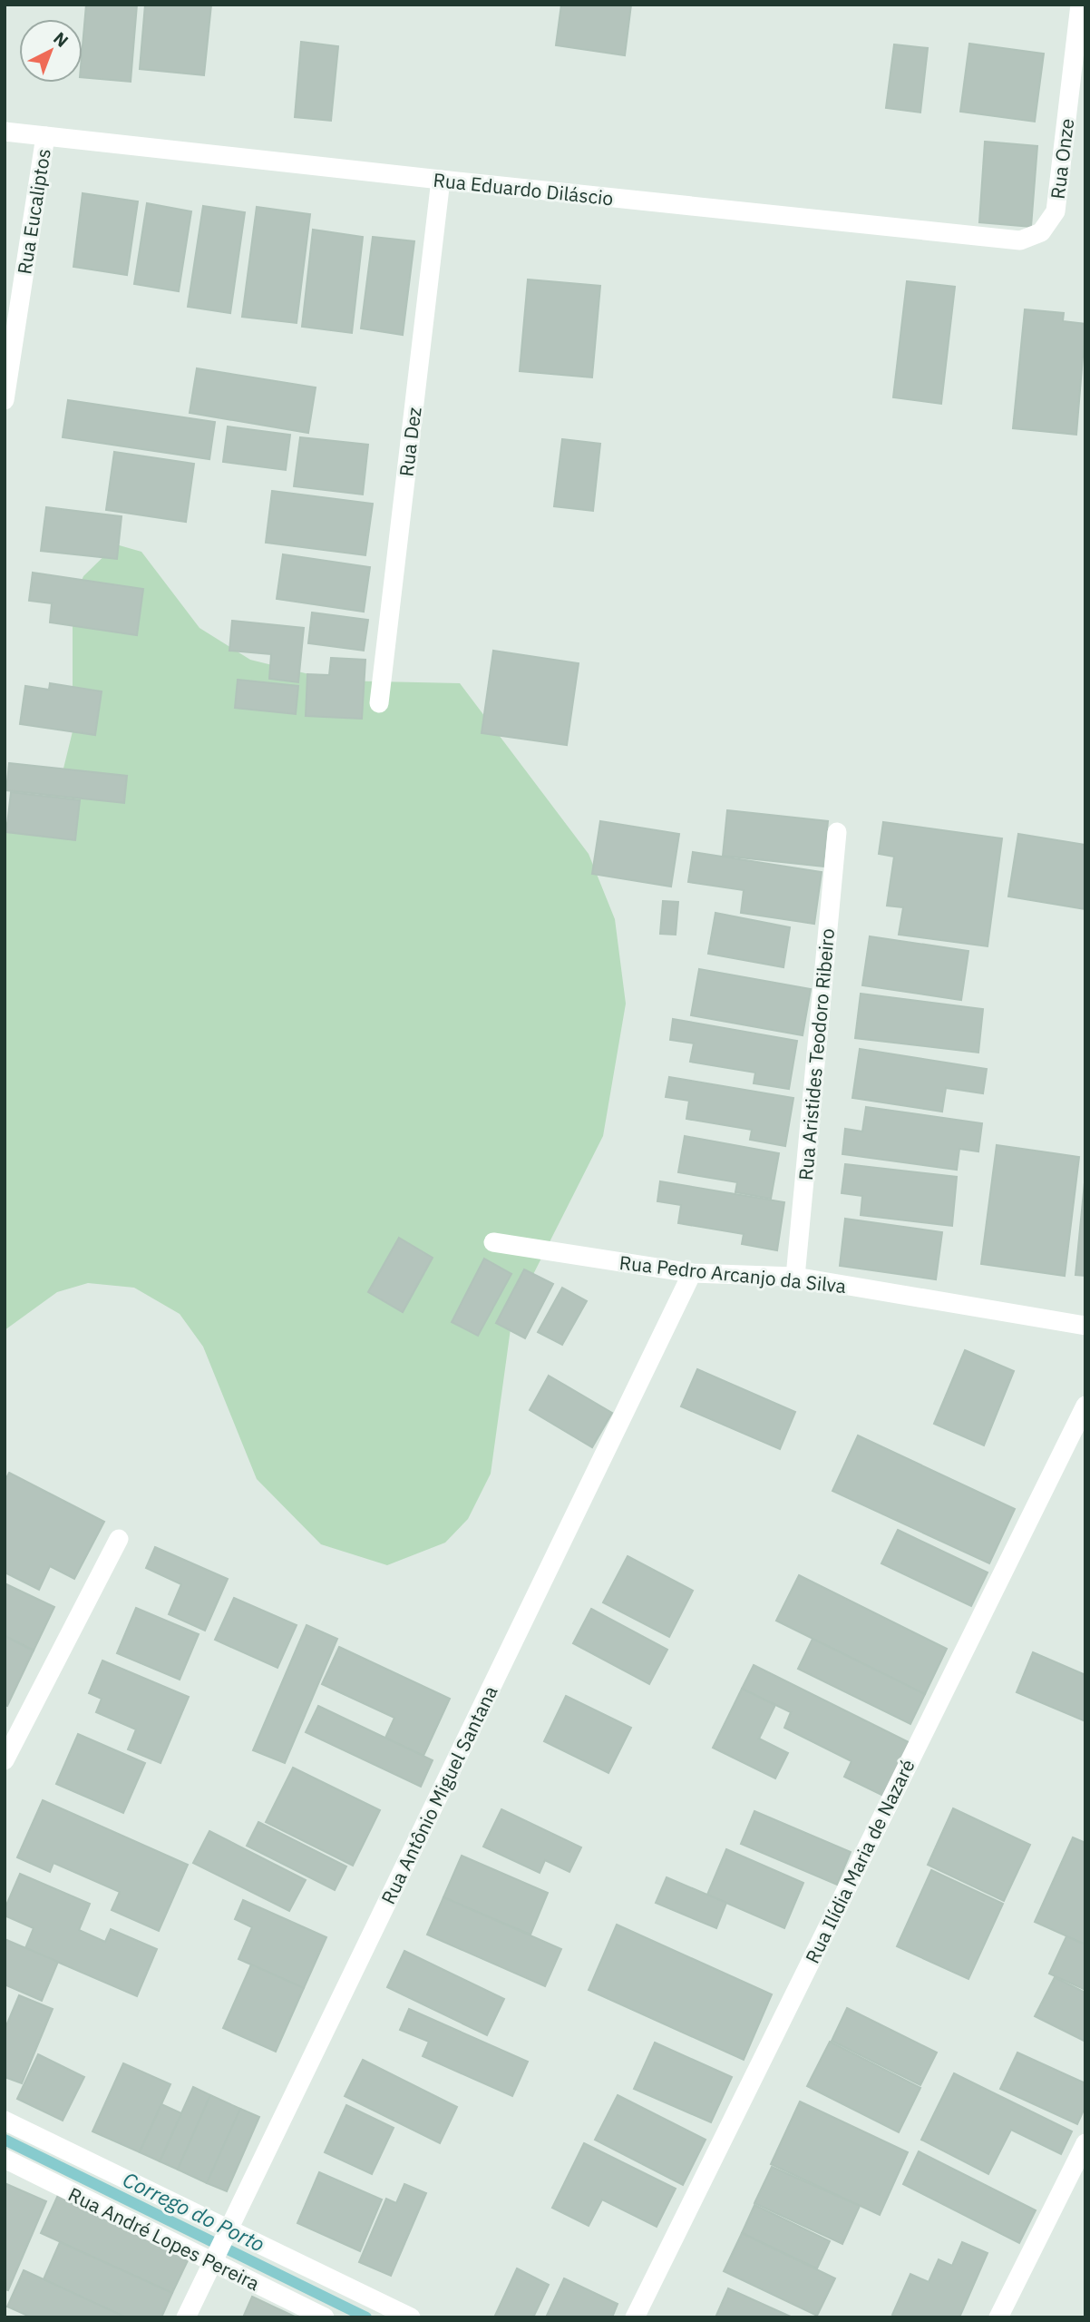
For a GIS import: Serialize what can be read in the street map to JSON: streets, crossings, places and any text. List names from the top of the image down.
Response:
{
  "streets": {
    "street": [
      "Rua Onze",
      "Rua Eduardo Diláscio",
      "Rua Eucaliptos",
      "Rua Dez",
      "Rua Aristides Teodoro Ribeiro",
      "Rua Pedro Arcanjo da Silva",
      "Rua Antônio Miguel Santana",
      "Rua Ilídia Maria de Nazaré",
      "Rua André Lopes Pereira"
    ]
  },
  "crossings": [
    ["Rua Onze", "Rua Eduardo Diláscio"],
    ["Rua Eduardo Diláscio", "Rua Eucaliptos"],
    ["Rua Eduardo Diláscio", "Rua Dez"],
    ["Rua Aristides Teodoro Ribeiro", "Rua Pedro Arcanjo da Silva"],
    ["Rua Pedro Arcanjo da Silva", "Rua Antônio Miguel Santana"],
    ["Rua Antônio Miguel Santana", "Rua André Lopes Pereira"]
  ],
  "water": ["Corrego do Porto"],
  "north": "top right"
}
